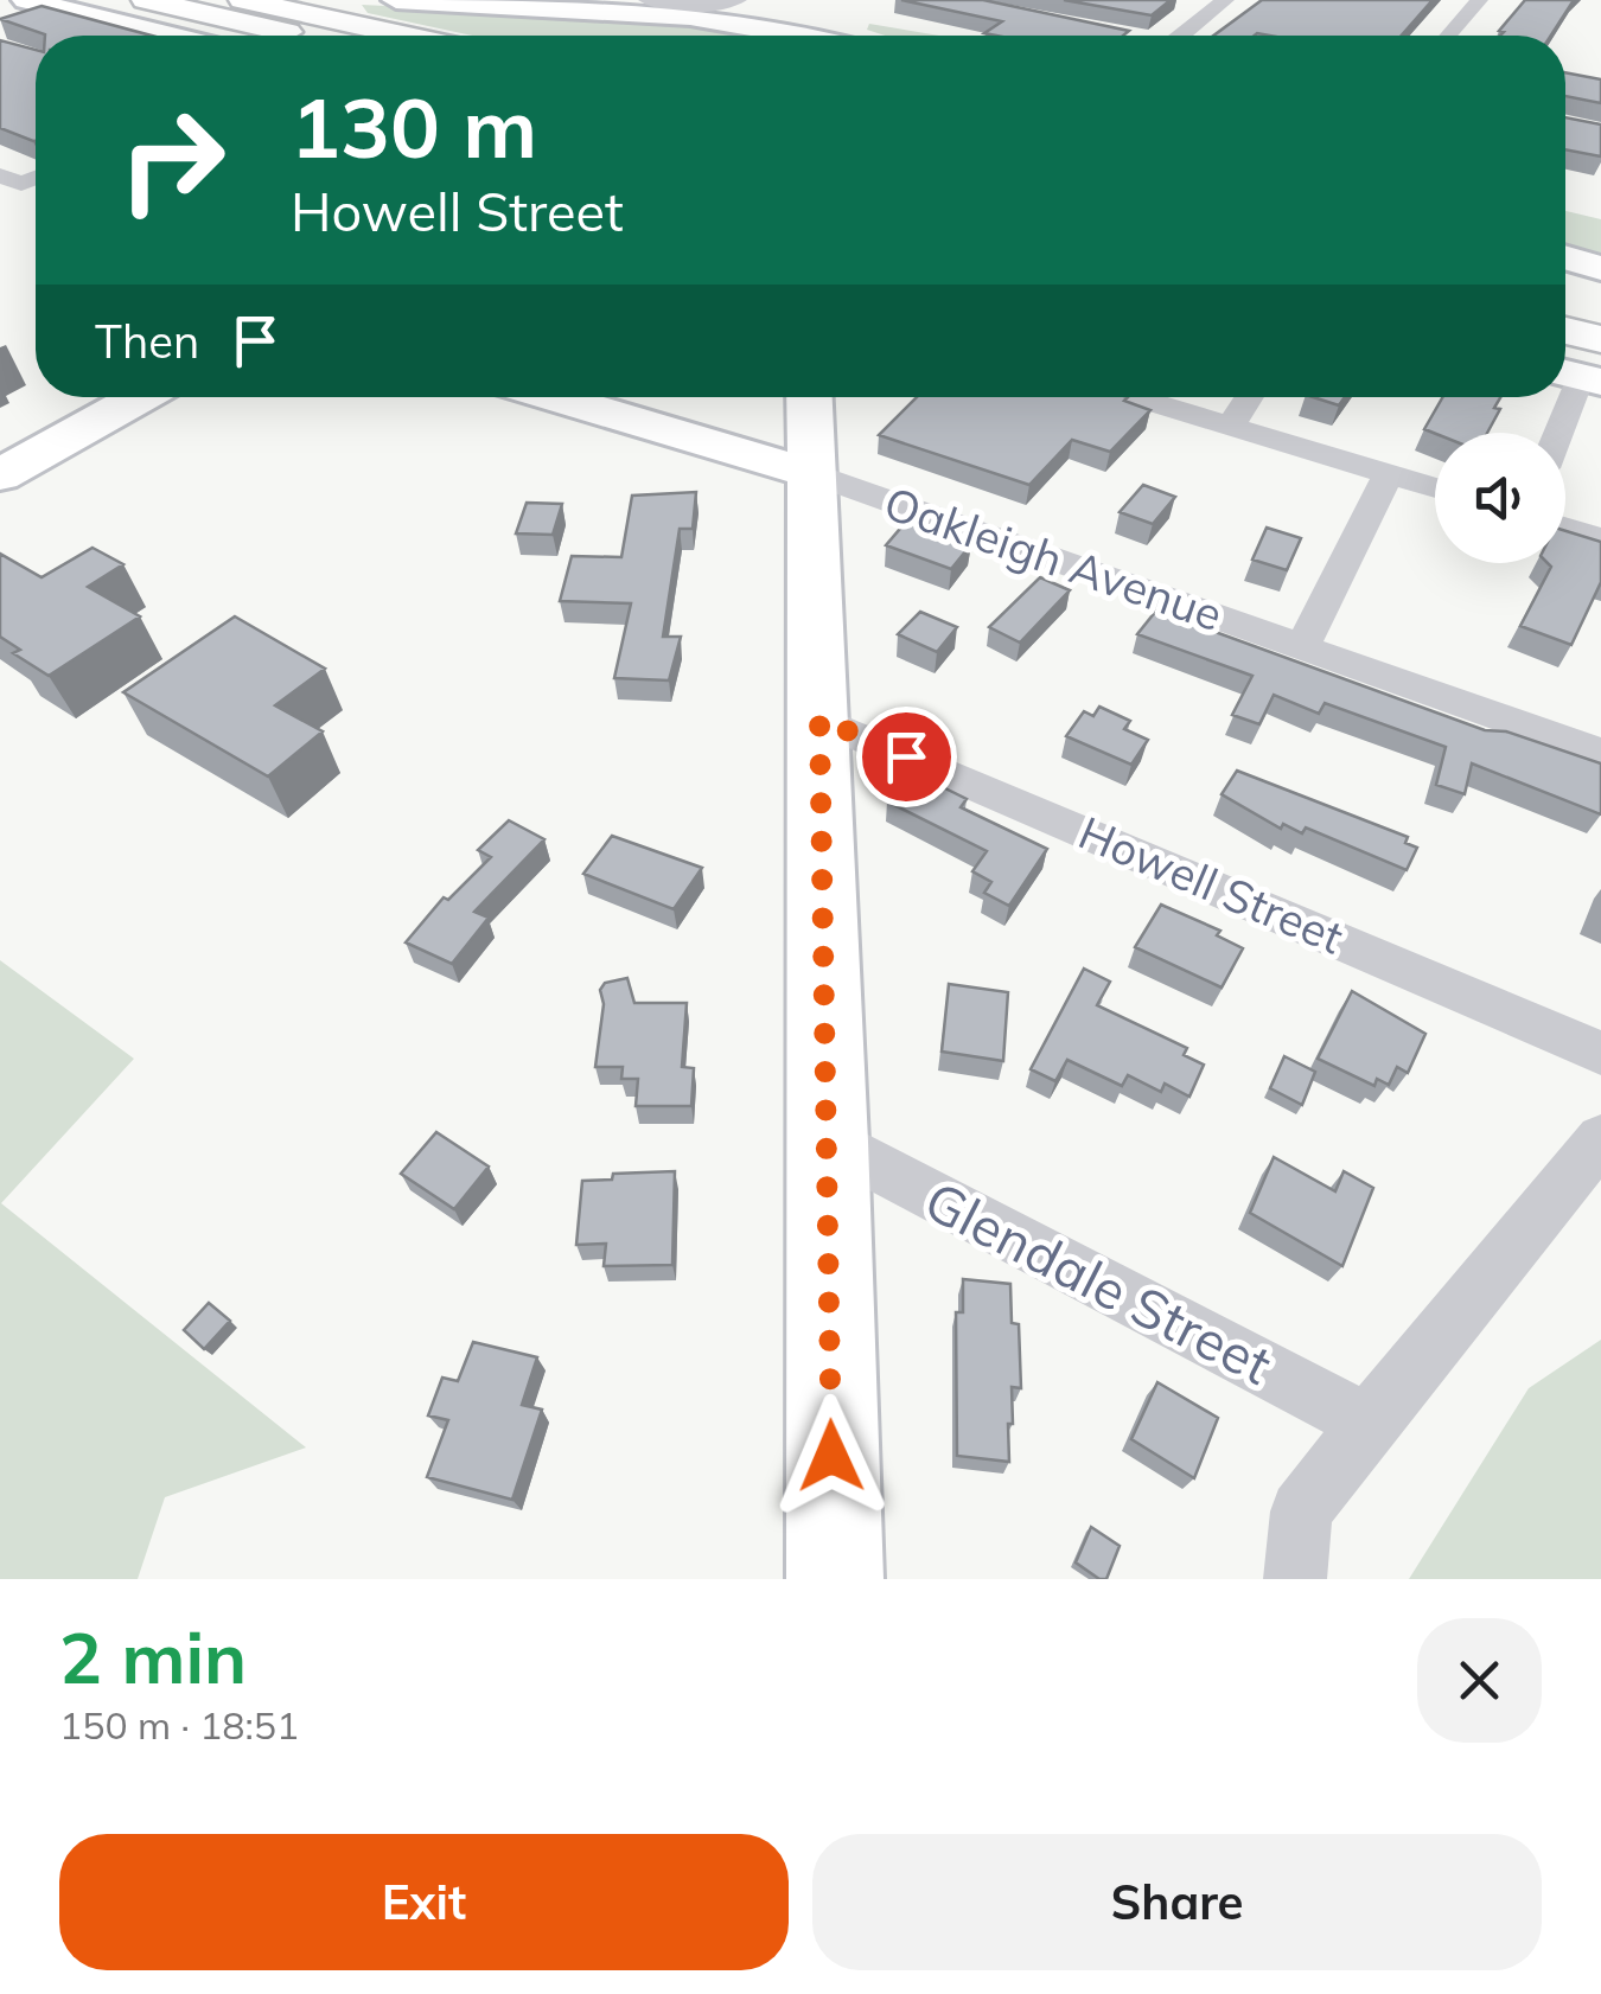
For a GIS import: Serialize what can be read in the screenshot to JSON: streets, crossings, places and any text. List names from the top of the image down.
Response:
{
  "streets": {
    "main road": ["Oakleigh Avenue"],
    "street": ["Howell Street", "Glendale Street"]
  },
  "page": {
    "turn": ["130 m", "Howell Street"],
    "then": "Then",
    "heading": ["2 min", "150 m · 18:51"],
    "buttons": ["Exit", "Share"]
  }
}
